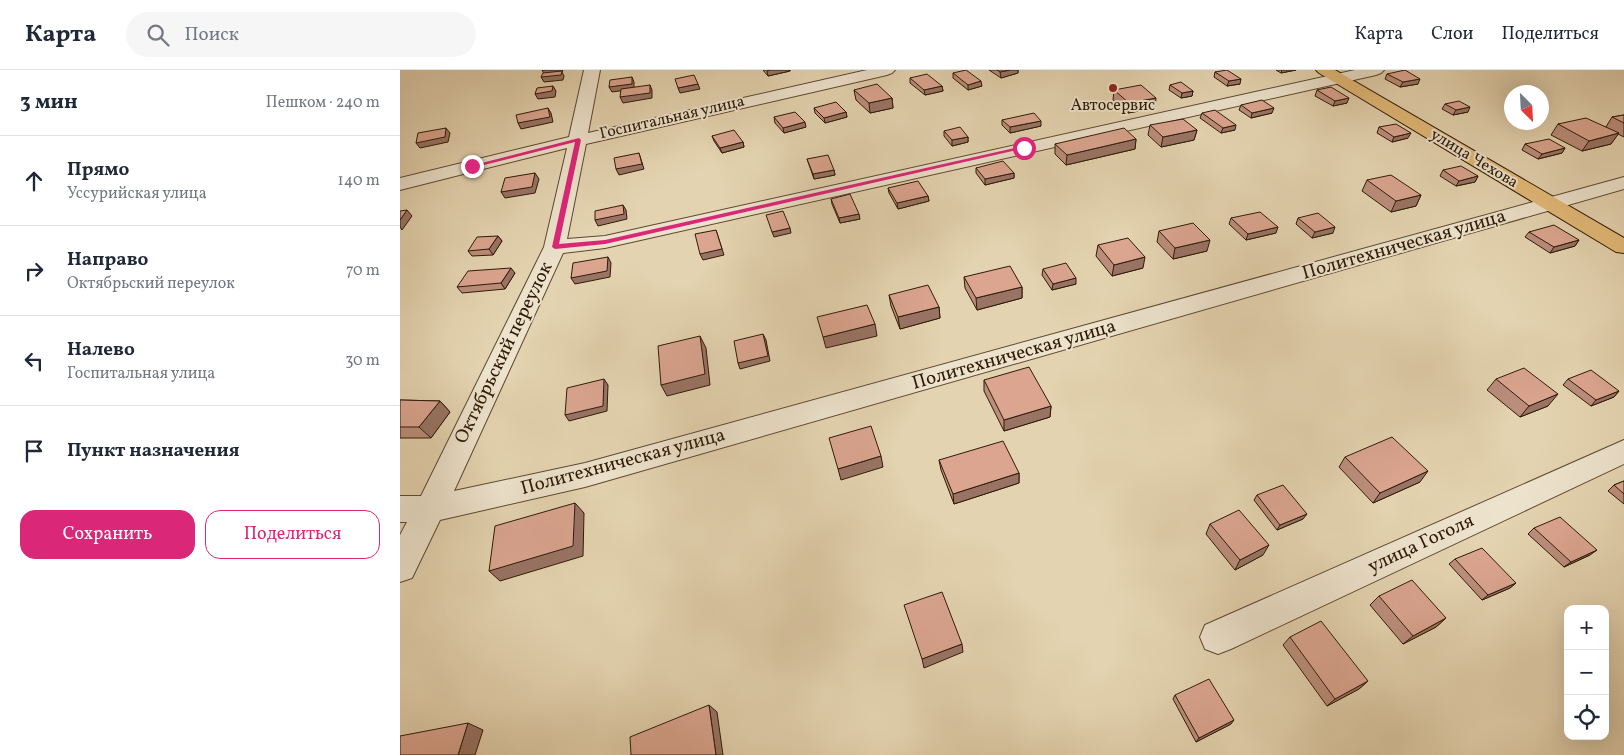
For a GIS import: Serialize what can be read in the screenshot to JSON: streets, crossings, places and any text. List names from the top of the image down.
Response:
{
  "streets": {
    "main road": ["улица Чехова"],
    "street": [
      "Госпитальная улица",
      "Политехническая улица",
      "Октябрьский переулок",
      "улица Гоголя"
    ]
  },
  "crossings": [
    ["Госпитальная улица", "Октябрьский переулок"],
    ["улица Чехова", "Политехническая улица"],
    ["Политехническая улица", "Октябрьский переулок"]
  ],
  "places": ["Автосервис"],
  "north": "bottom right",
  "page": {
    "header": "Карта",
    "search": "Поиск",
    "nav": ["Карта", "Слои", "Поделиться"],
    "heading": ["3 мин", "Пешком · 240 m"],
    "list": [
      ["Прямо", "Уссурийская улица", "140 m"],
      ["Направо", "Октябрьский переулок", "70 m"],
      ["Налево", "Госпитальная улица", "30 m"],
      "Пункт назначения"
    ],
    "buttons": ["Сохранить", "Поделиться"],
    "map_buttons": ["+", "−"]
  }
}
